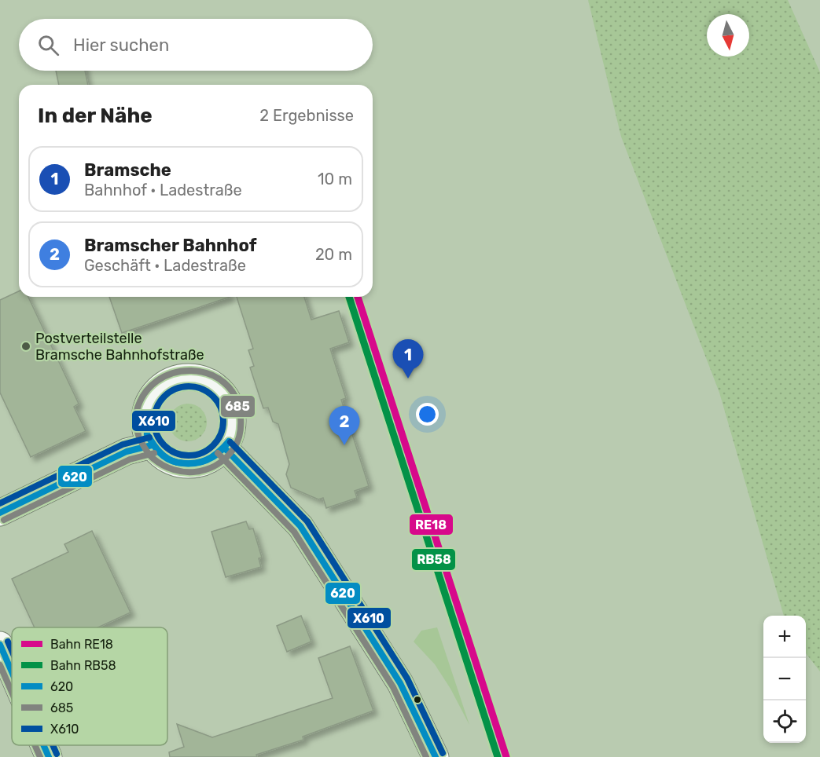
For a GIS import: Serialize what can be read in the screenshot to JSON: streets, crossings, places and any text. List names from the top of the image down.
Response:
{
  "places": ["Postverteilstelle Bramsche Bahnhofstraße"],
  "lines": [
    "rail line RE18",
    "rail line RB58",
    "transit line 685",
    "transit line X610",
    "transit line 620"
  ],
  "legend": [
    "Bahn RE18",
    "Bahn RB58",
    "620",
    "685",
    "X610"
  ],
  "north": "bottom",
  "page": {
    "search": "Hier suchen",
    "heading": ["In der Nähe", "2 Ergebnisse"],
    "list": [
      {
        "mark": "1",
        "name": "Bramsche",
        "note": "Bahnhof · Ladestraße",
        "value": "10 m"
      },
      {
        "mark": "2",
        "name": "Bramscher Bahnhof",
        "note": "Geschäft · Ladestraße",
        "value": "20 m"
      }
    ],
    "pins": ["1", "2"],
    "map_buttons": ["+", "−"]
  }
}
